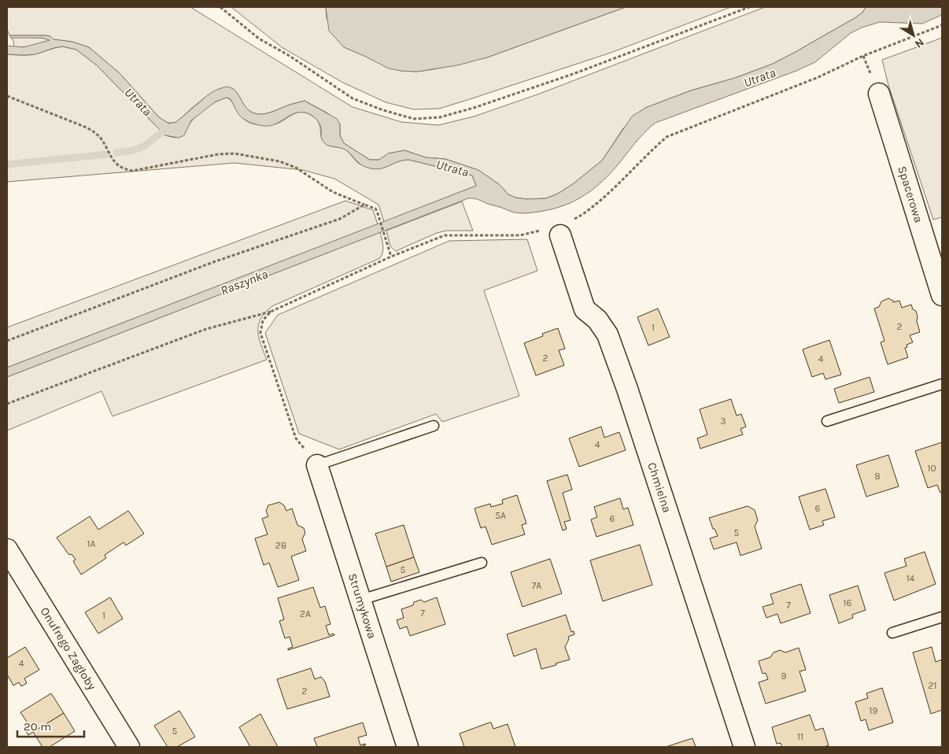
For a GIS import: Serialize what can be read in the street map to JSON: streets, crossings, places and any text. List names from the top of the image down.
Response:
{
  "streets": {
    "street": [
      "Spacerowa",
      "Chmielna",
      "Strumykowa",
      "Onufrego Zagłoby"
    ]
  },
  "water": ["Utrata", "Raszynka"],
  "house_numbers": [
    "2",
    "1",
    "2",
    "4",
    "3",
    "4",
    "10",
    "8",
    "6",
    "5A",
    "6",
    "5",
    "1A",
    "2B",
    "5",
    "14",
    "7A",
    "16",
    "7",
    "7",
    "2A",
    "1",
    "4",
    "9",
    "21",
    "2",
    "19",
    "5",
    "11"
  ],
  "scale_bar": "20 m",
  "north": "bottom right"
}
